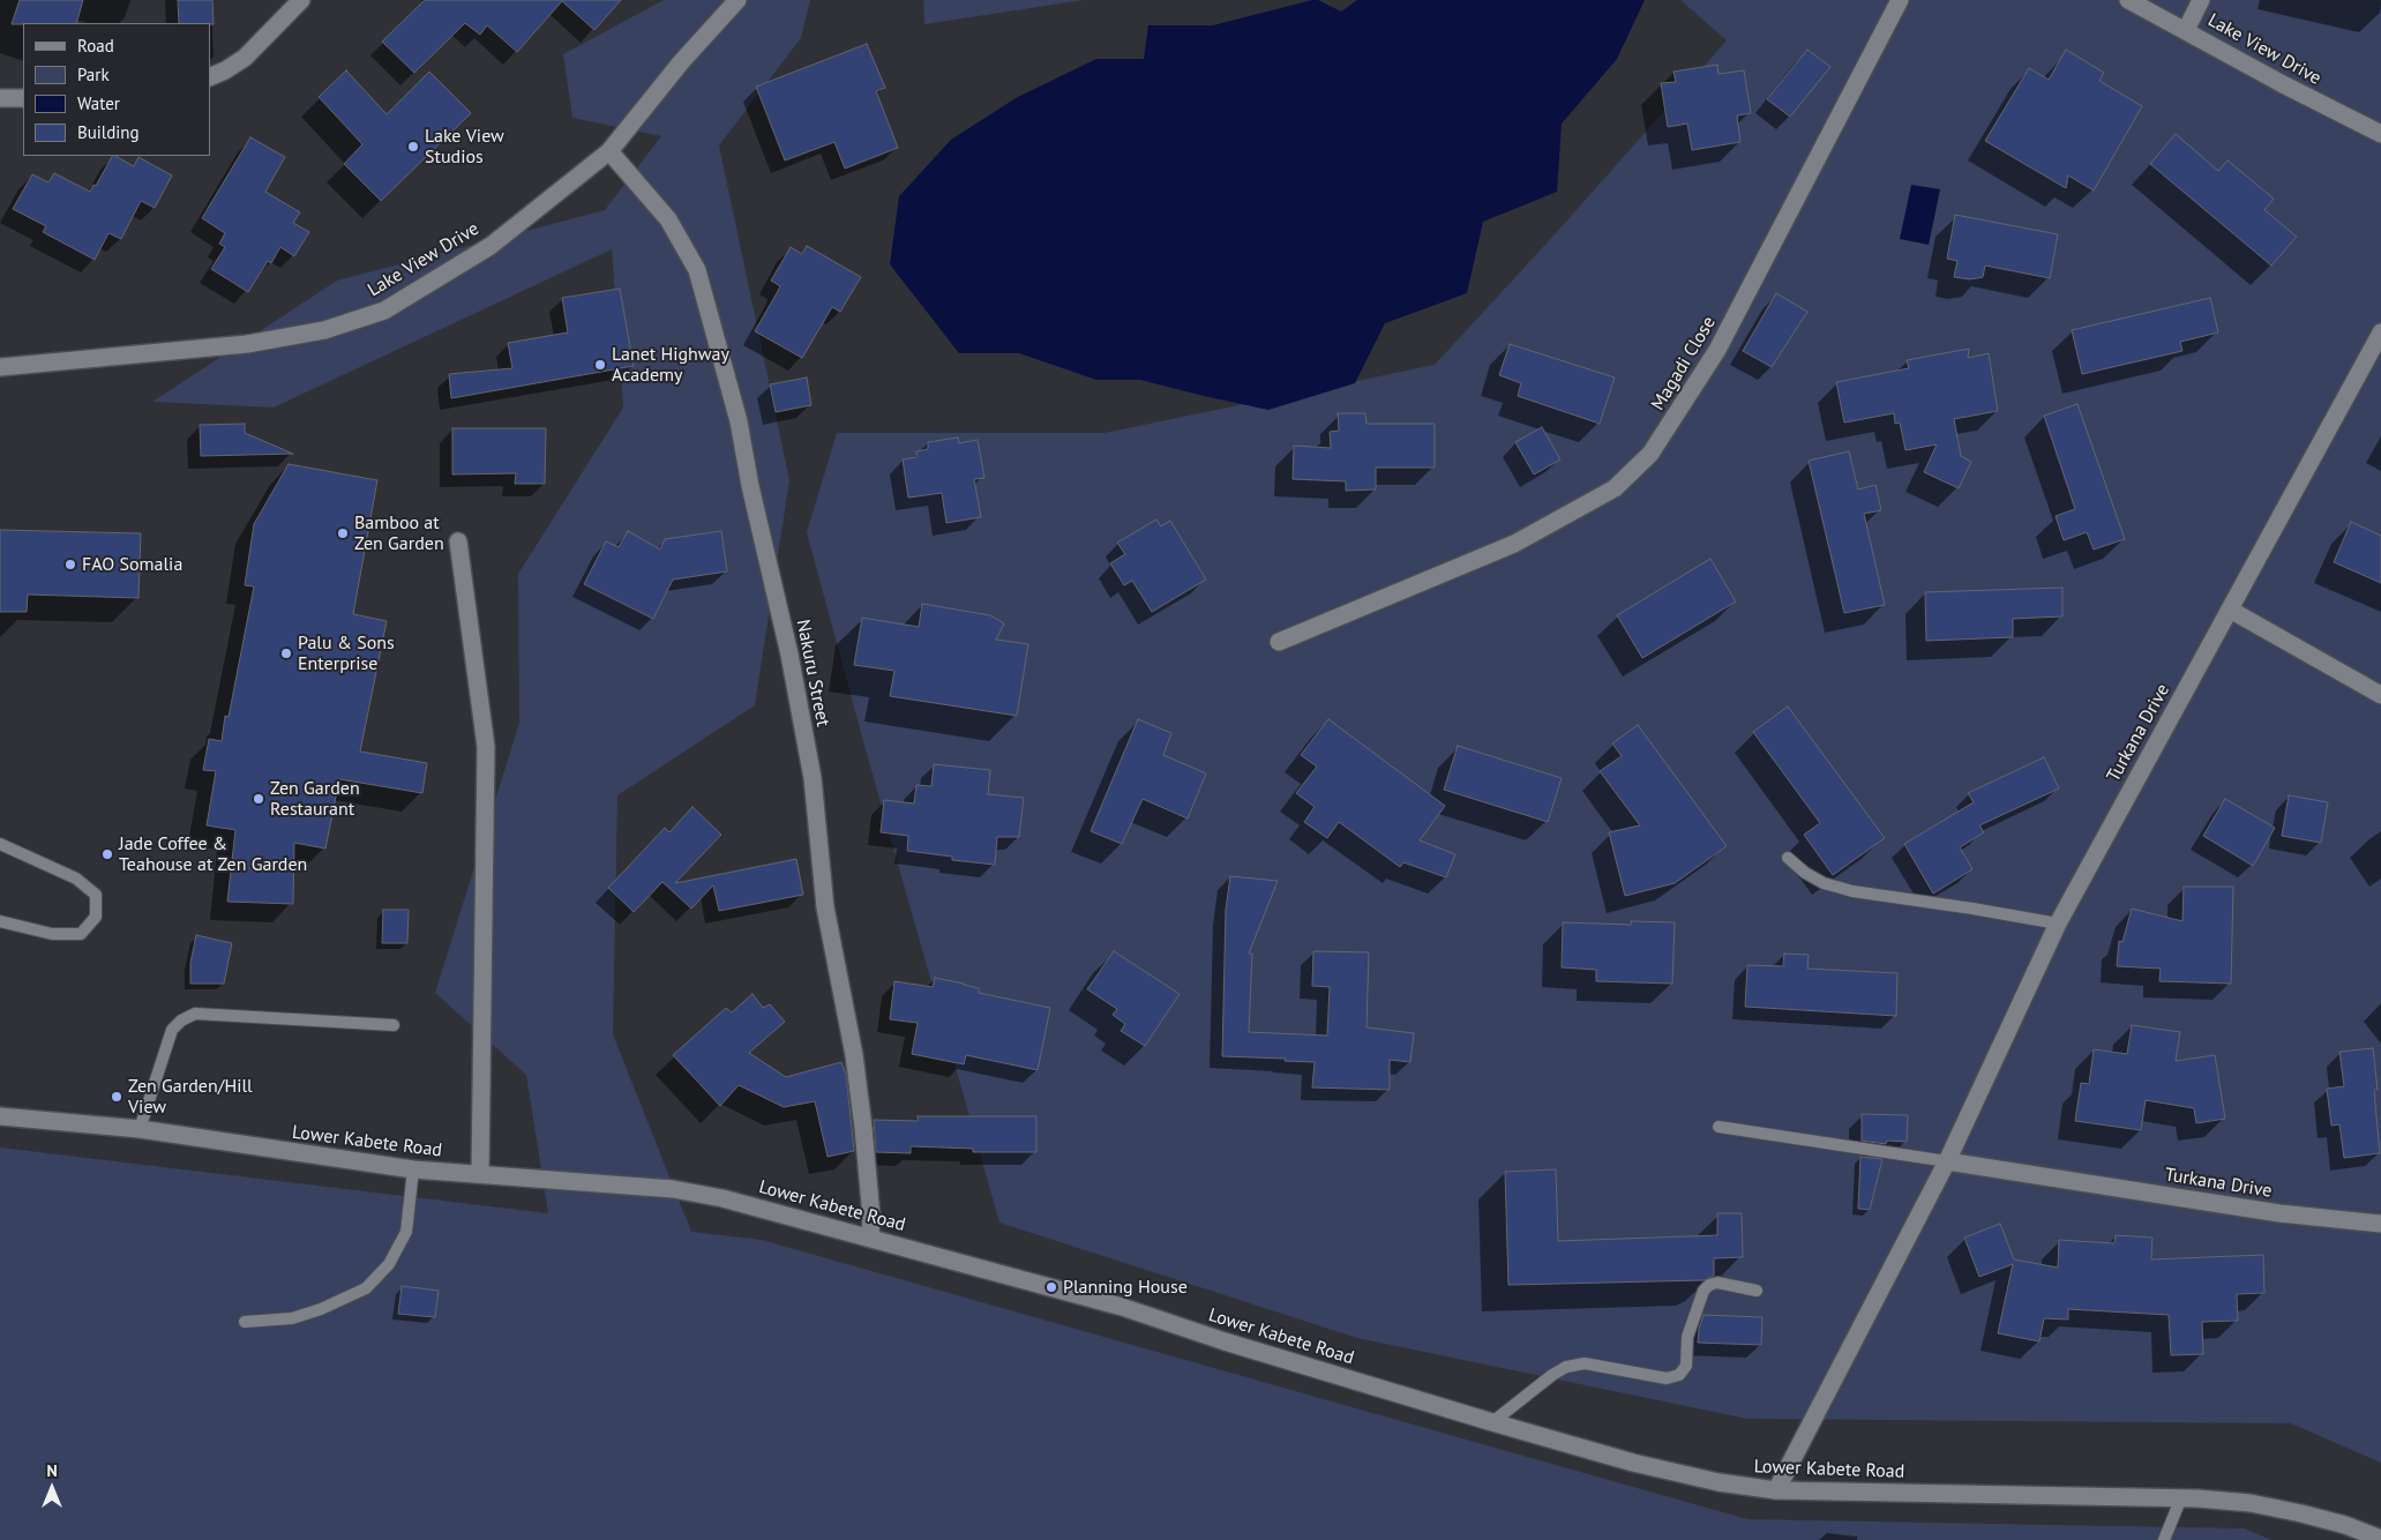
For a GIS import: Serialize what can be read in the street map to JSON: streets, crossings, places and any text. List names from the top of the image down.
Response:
{
  "streets": {
    "street": [
      "Lake View Drive",
      "Magadi Close",
      "Nakuru Street",
      "Turkana Drive",
      "Lower Kabete Road"
    ]
  },
  "crossings": [
    ["Lake View Drive", "Nakuru Street"],
    ["Nakuru Street", "Lower Kabete Road"],
    ["Turkana Drive", "Lower Kabete Road"]
  ],
  "places": [
    "Lake View Studios",
    "Lanet Highway Academy",
    "Bamboo at Zen Garden",
    "FAO Somalia",
    "Palu & Sons Enterprise",
    "Zen Garden Restaurant",
    "Jade Coffee & Teahouse at Zen Garden",
    "Zen Garden/Hill View",
    "Planning House"
  ],
  "legend": [
    "Road",
    "Park",
    "Water",
    "Building"
  ],
  "north": "top"
}
